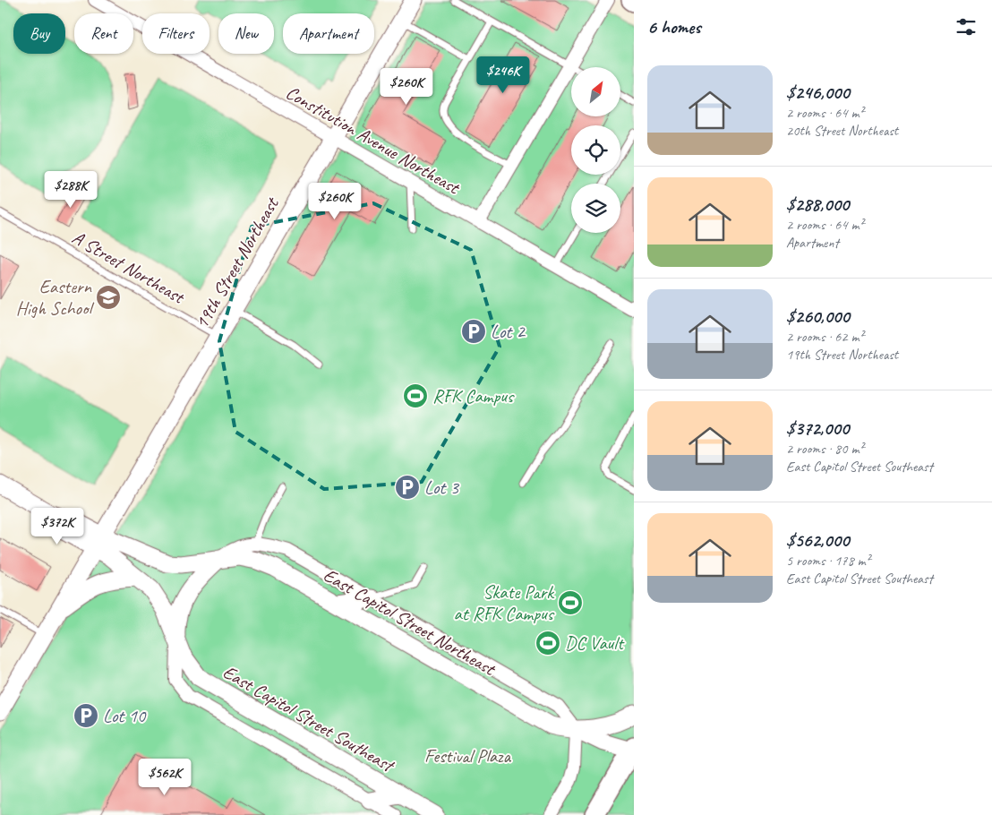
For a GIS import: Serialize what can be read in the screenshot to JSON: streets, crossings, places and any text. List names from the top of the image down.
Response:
{
  "streets": {
    "main road": ["19th Street Northeast", "East Capitol Street Northeast", "East Capitol Street Southeast"],
    "street": ["Constitution Avenue Northeast"],
    "lane": ["A Street Northeast"]
  },
  "crossings": [
    ["Constitution Avenue Northeast", "19th Street Northeast"],
    ["19th Street Northeast", "A Street Northeast"],
    ["19th Street Northeast", "East Capitol Street Northeast"],
    ["19th Street Northeast", "East Capitol Street Southeast"],
    ["East Capitol Street Northeast", "East Capitol Street Southeast"]
  ],
  "parks": ["Festival Plaza"],
  "places": {
    "school or university": ["Eastern High School"],
    "parking": ["Lot 2", "Lot 3", "Lot 10"],
    "sports": ["RFK Campus", "Skate Park at RFK Campus", "DC Vault"]
  },
  "north": "top right",
  "page": {
    "heading": "6 homes",
    "chip": [
      "Buy",
      "Rent",
      "Filters",
      "New",
      "Apartment"
    ],
    "list": [
      {
        "name": "$246,000",
        "note": "2 rooms · 64 m² · 20th Street Northeast"
      },
      {
        "name": "$288,000",
        "note": "2 rooms · 64 m² · Apartment"
      },
      {
        "name": "$260,000",
        "note": "2 rooms · 62 m² · 19th Street Northeast"
      },
      {
        "name": "$372,000",
        "note": "2 rooms · 80 m² · East Capitol Street Southeast"
      },
      {
        "name": "$562,000",
        "note": "5 rooms · 178 m² · East Capitol Street Southeast"
      }
    ],
    "price": [
      "$246K",
      "$260K",
      "$288K",
      "$260K",
      "$372K",
      "$562K"
    ]
  }
}
